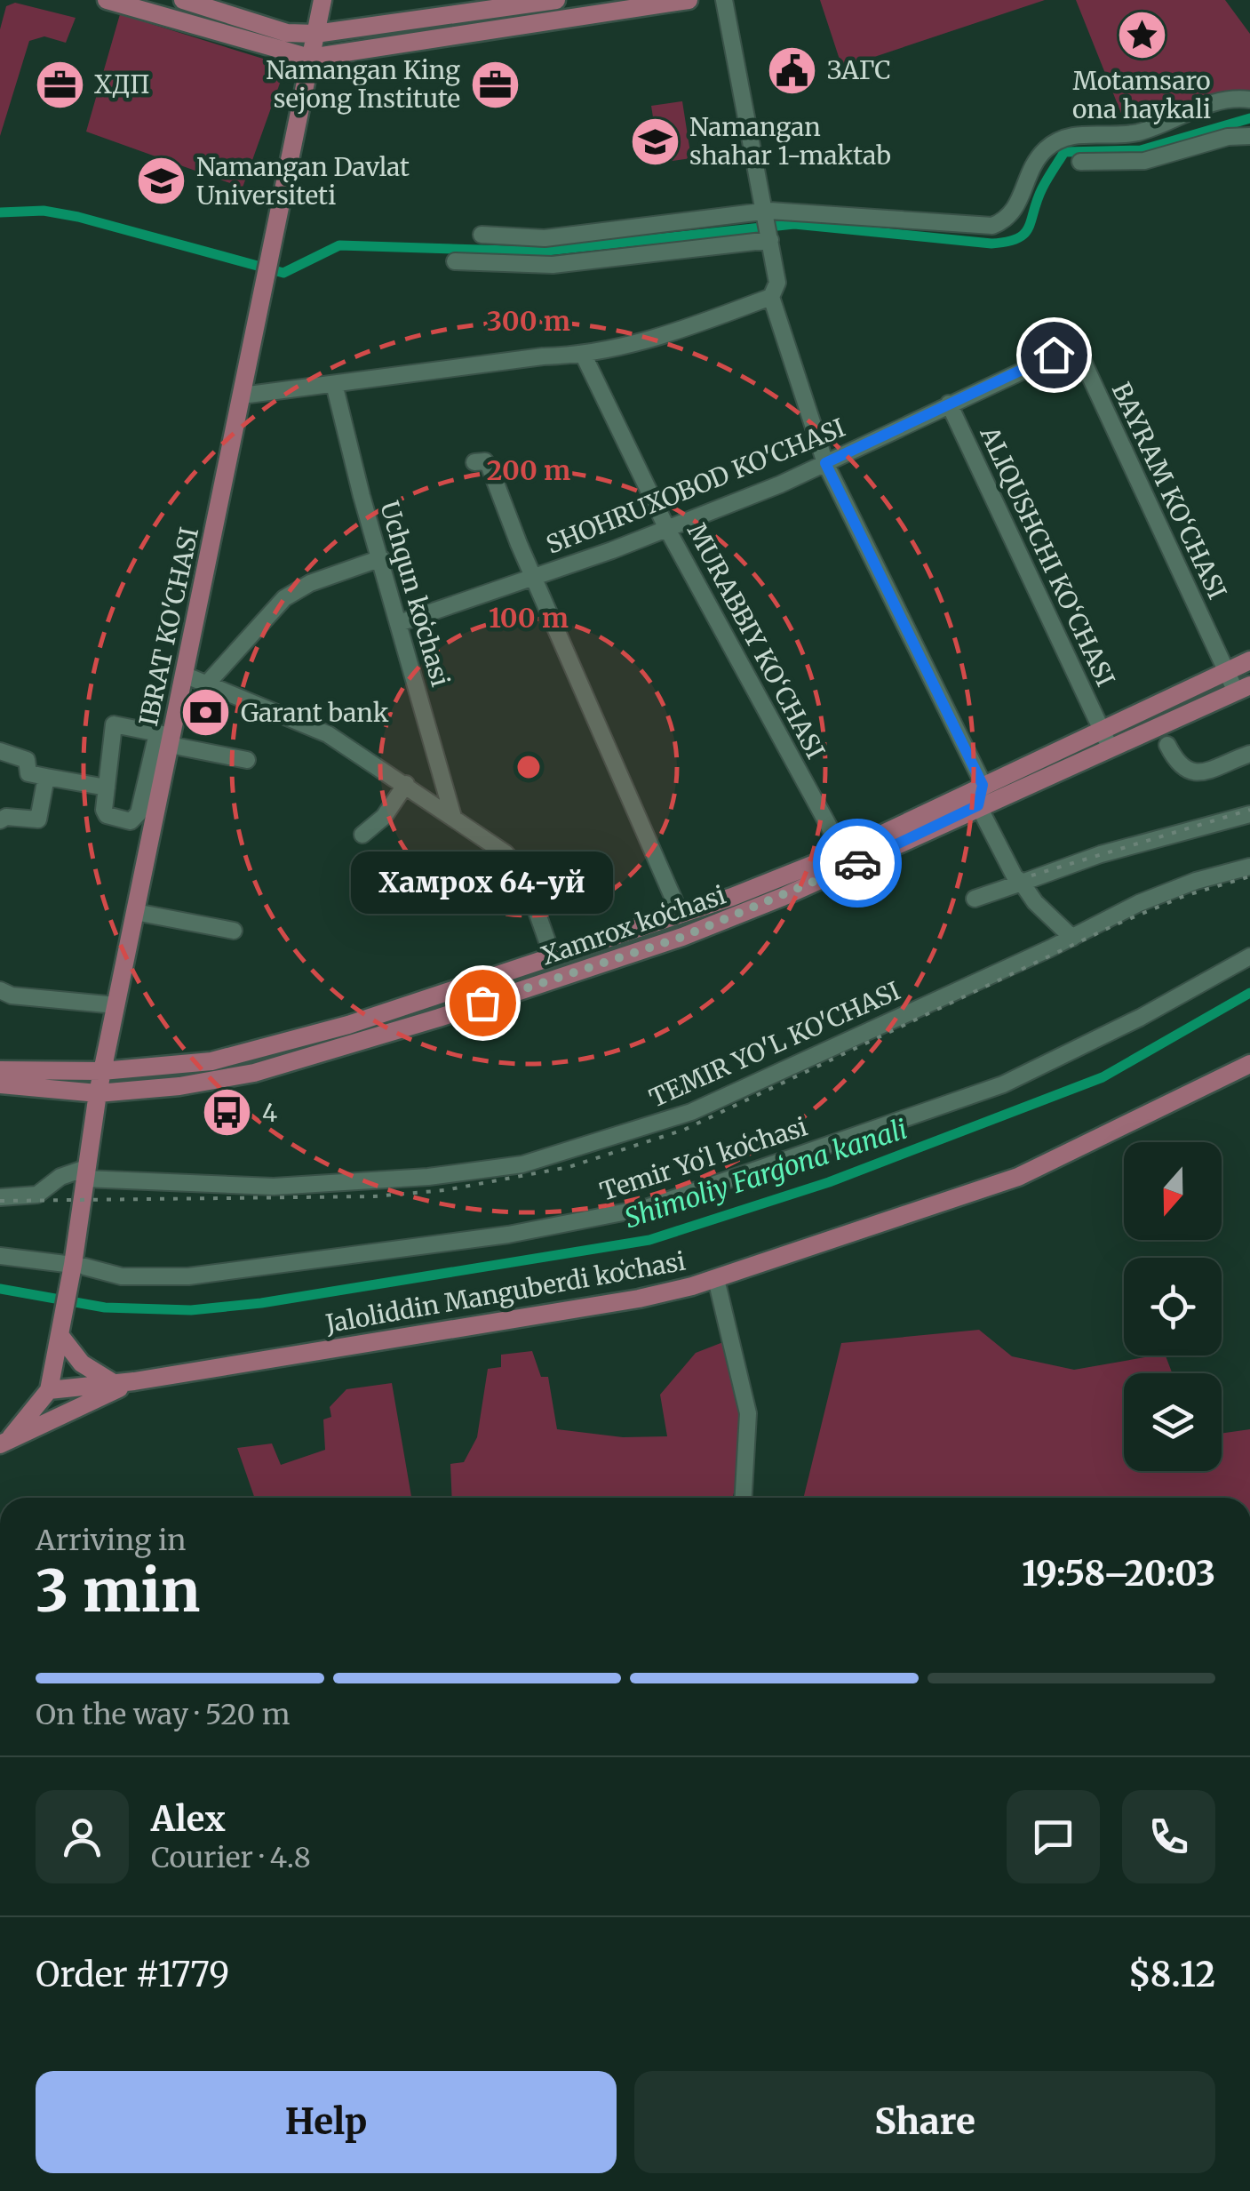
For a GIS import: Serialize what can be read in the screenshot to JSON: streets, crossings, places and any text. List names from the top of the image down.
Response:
{
  "streets": {
    "main road": ["IBRAT KO'CHASI", "Xamrox koʻchasi", "Jaloliddin Manguberdi koʻchasi"],
    "street": [
      "SHOHRUXOBOD KO'CHASI",
      "BAYRAM KO‘CHASI",
      "ALIQUSHCHI KO‘CHASI",
      "Uchqun koʻchasi",
      "MURABBIY KO‘CHASI",
      "TEMIR YO'L KO'CHASI",
      "Temir Yoʻl koʻchasi"
    ]
  },
  "crossings": [
    ["SHOHRUXOBOD KO'CHASI", "BAYRAM KO‘CHASI"],
    ["SHOHRUXOBOD KO'CHASI", "ALIQUSHCHI KO‘CHASI"],
    ["SHOHRUXOBOD KO'CHASI", "Uchqun koʻchasi"],
    ["SHOHRUXOBOD KO'CHASI", "MURABBIY KO‘CHASI"],
    ["ALIQUSHCHI KO‘CHASI", "Xamrox koʻchasi"],
    ["IBRAT KO'CHASI", "Xamrox koʻchasi"],
    ["IBRAT KO'CHASI", "TEMIR YO'L KO'CHASI"],
    ["IBRAT KO'CHASI", "Temir Yoʻl koʻchasi"],
    ["IBRAT KO'CHASI", "Jaloliddin Manguberdi koʻchasi"]
  ],
  "water": ["Shimoliy Fargʻona kanali"],
  "places": {
    "place": ["Motamsaro ona haykali"],
    "public building": ["ЗАГС"],
    "office": ["ХДП", "Namangan King sejong Institute"],
    "school or university": ["Namangan shahar 1-maktab", "Namangan Davlat Universiteti"],
    "bank": ["Garant bank"],
    "other": ["Хамрох 64-уй"],
    "bus stop": ["4"]
  },
  "north": "bottom",
  "page": {
    "bubble": "Хамрох 64-уй",
    "heading": ["3 min", "Arriving in", "19:58–20:03"],
    "panel": [
      "Alex",
      "Courier · 4.8",
      "Order #1779",
      "$8.12"
    ],
    "bar": "On the way · 520 m",
    "buttons": ["Help", "Share"]
  },
  "rings": ["300 m", "200 m", "100 m"]
}
